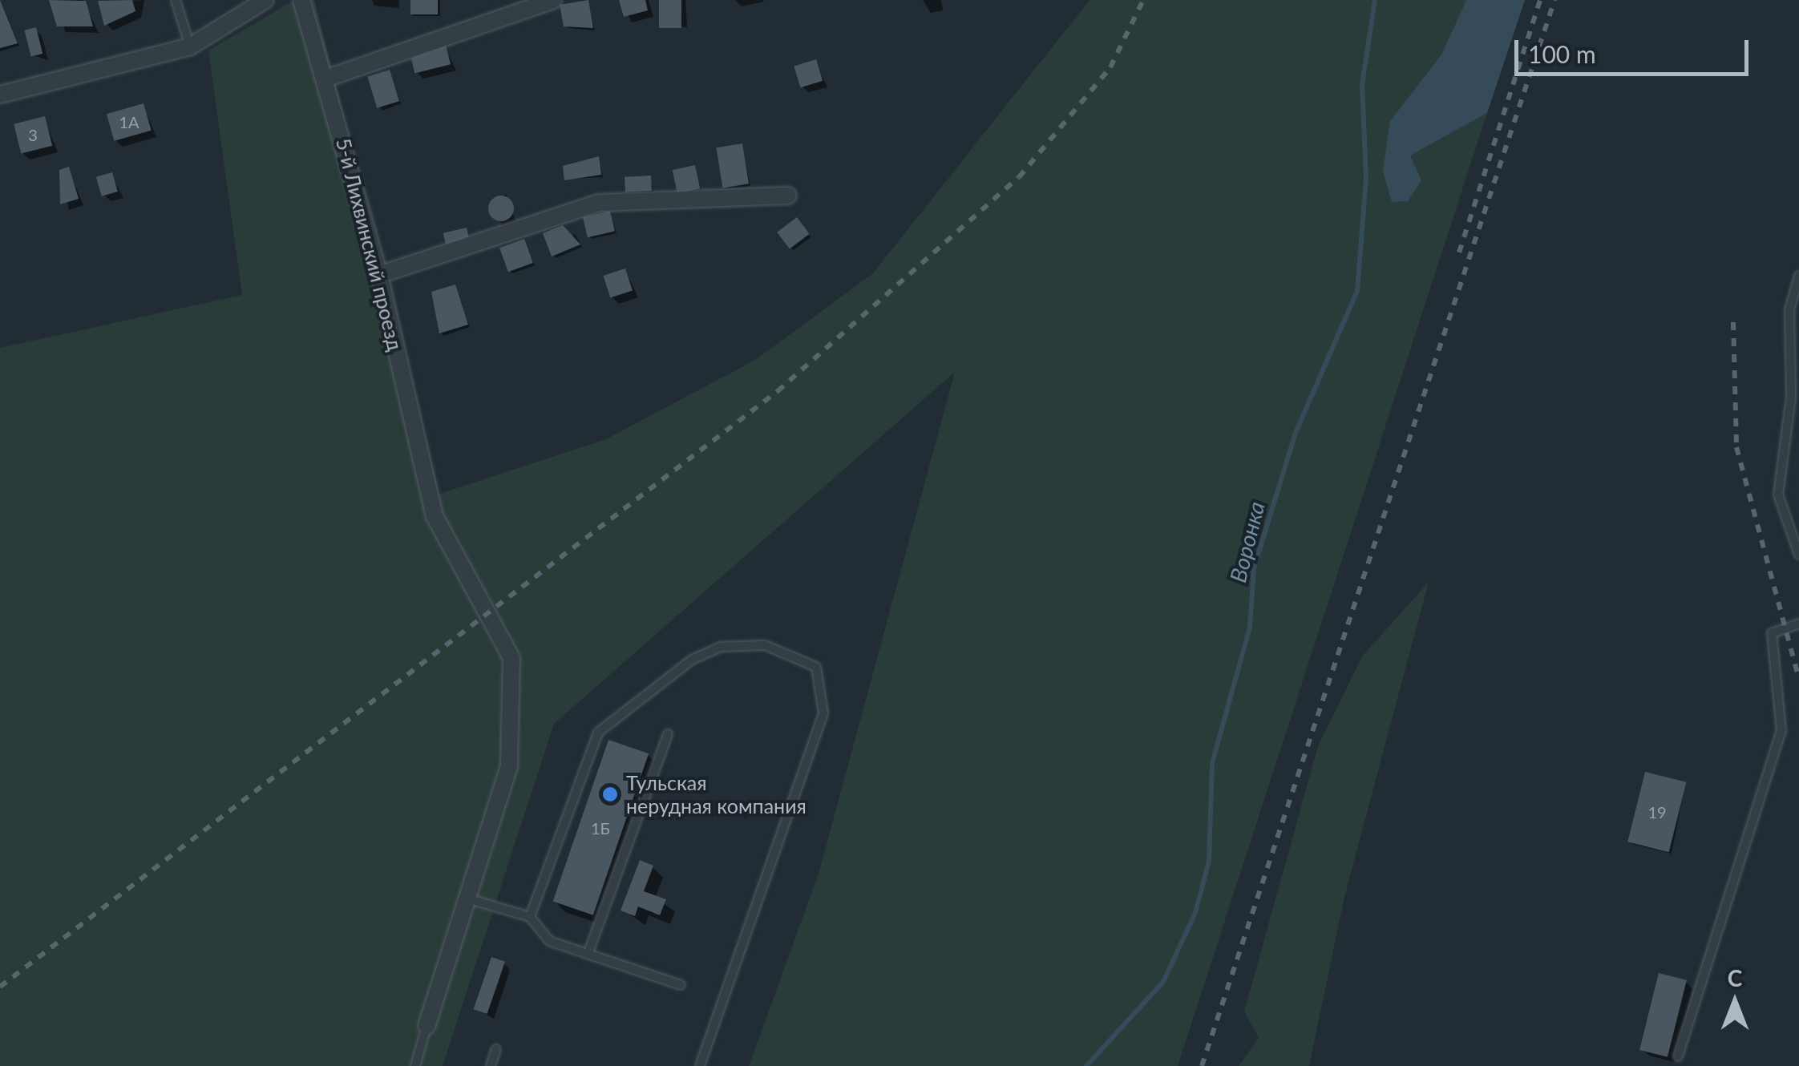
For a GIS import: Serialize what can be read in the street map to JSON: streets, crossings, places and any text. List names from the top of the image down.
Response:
{
  "streets": {
    "street": ["5-й Лихвинский проезд"]
  },
  "water": ["Воронка"],
  "places": ["Тульская нерудная компания"],
  "house_numbers": [
    "1А",
    "3",
    "19",
    "1Б"
  ],
  "scale_bar": "100 m",
  "north": "top"
}
